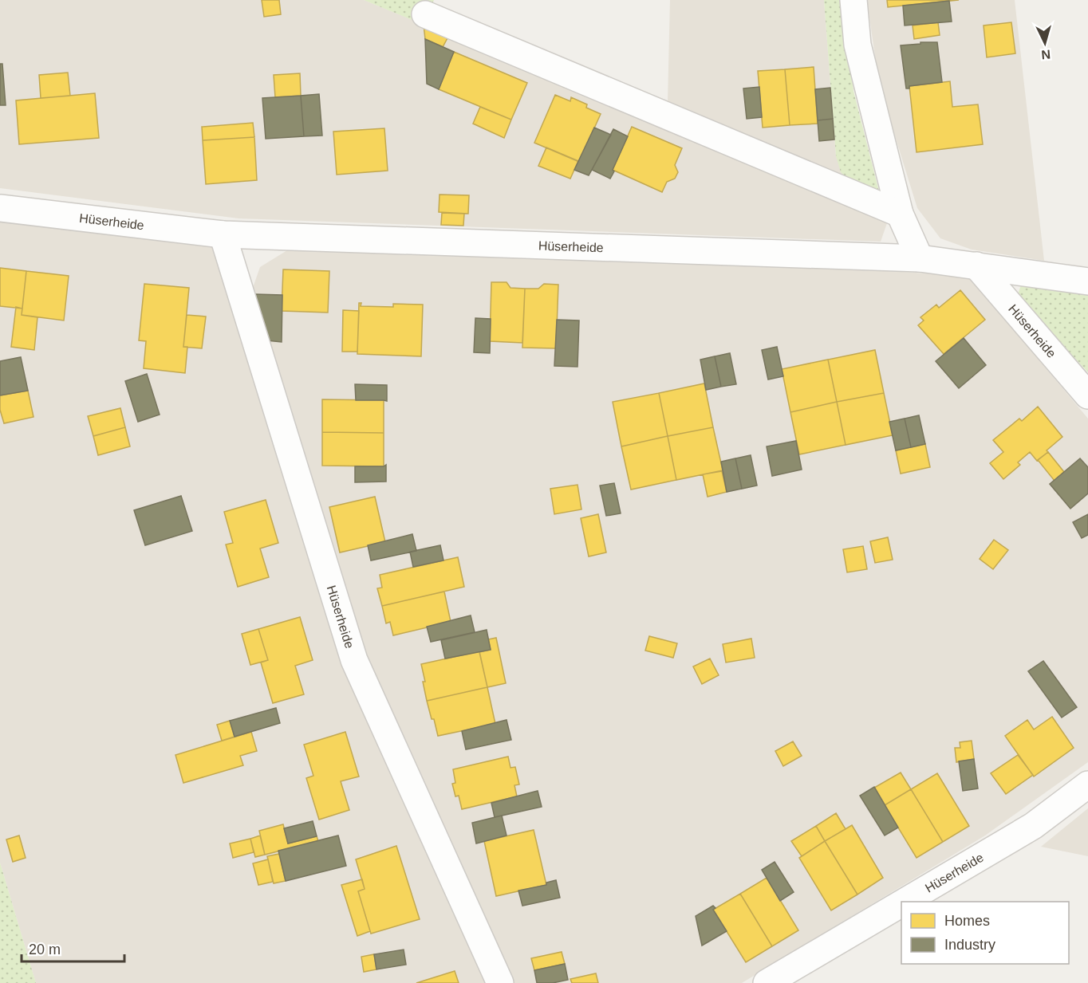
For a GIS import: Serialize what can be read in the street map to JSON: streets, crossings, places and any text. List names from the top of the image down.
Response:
{
  "streets": {
    "street": ["Hüserheide"]
  },
  "legend": ["Homes", "Industry"],
  "scale_bar": "20 m",
  "north": "bottom"
}
